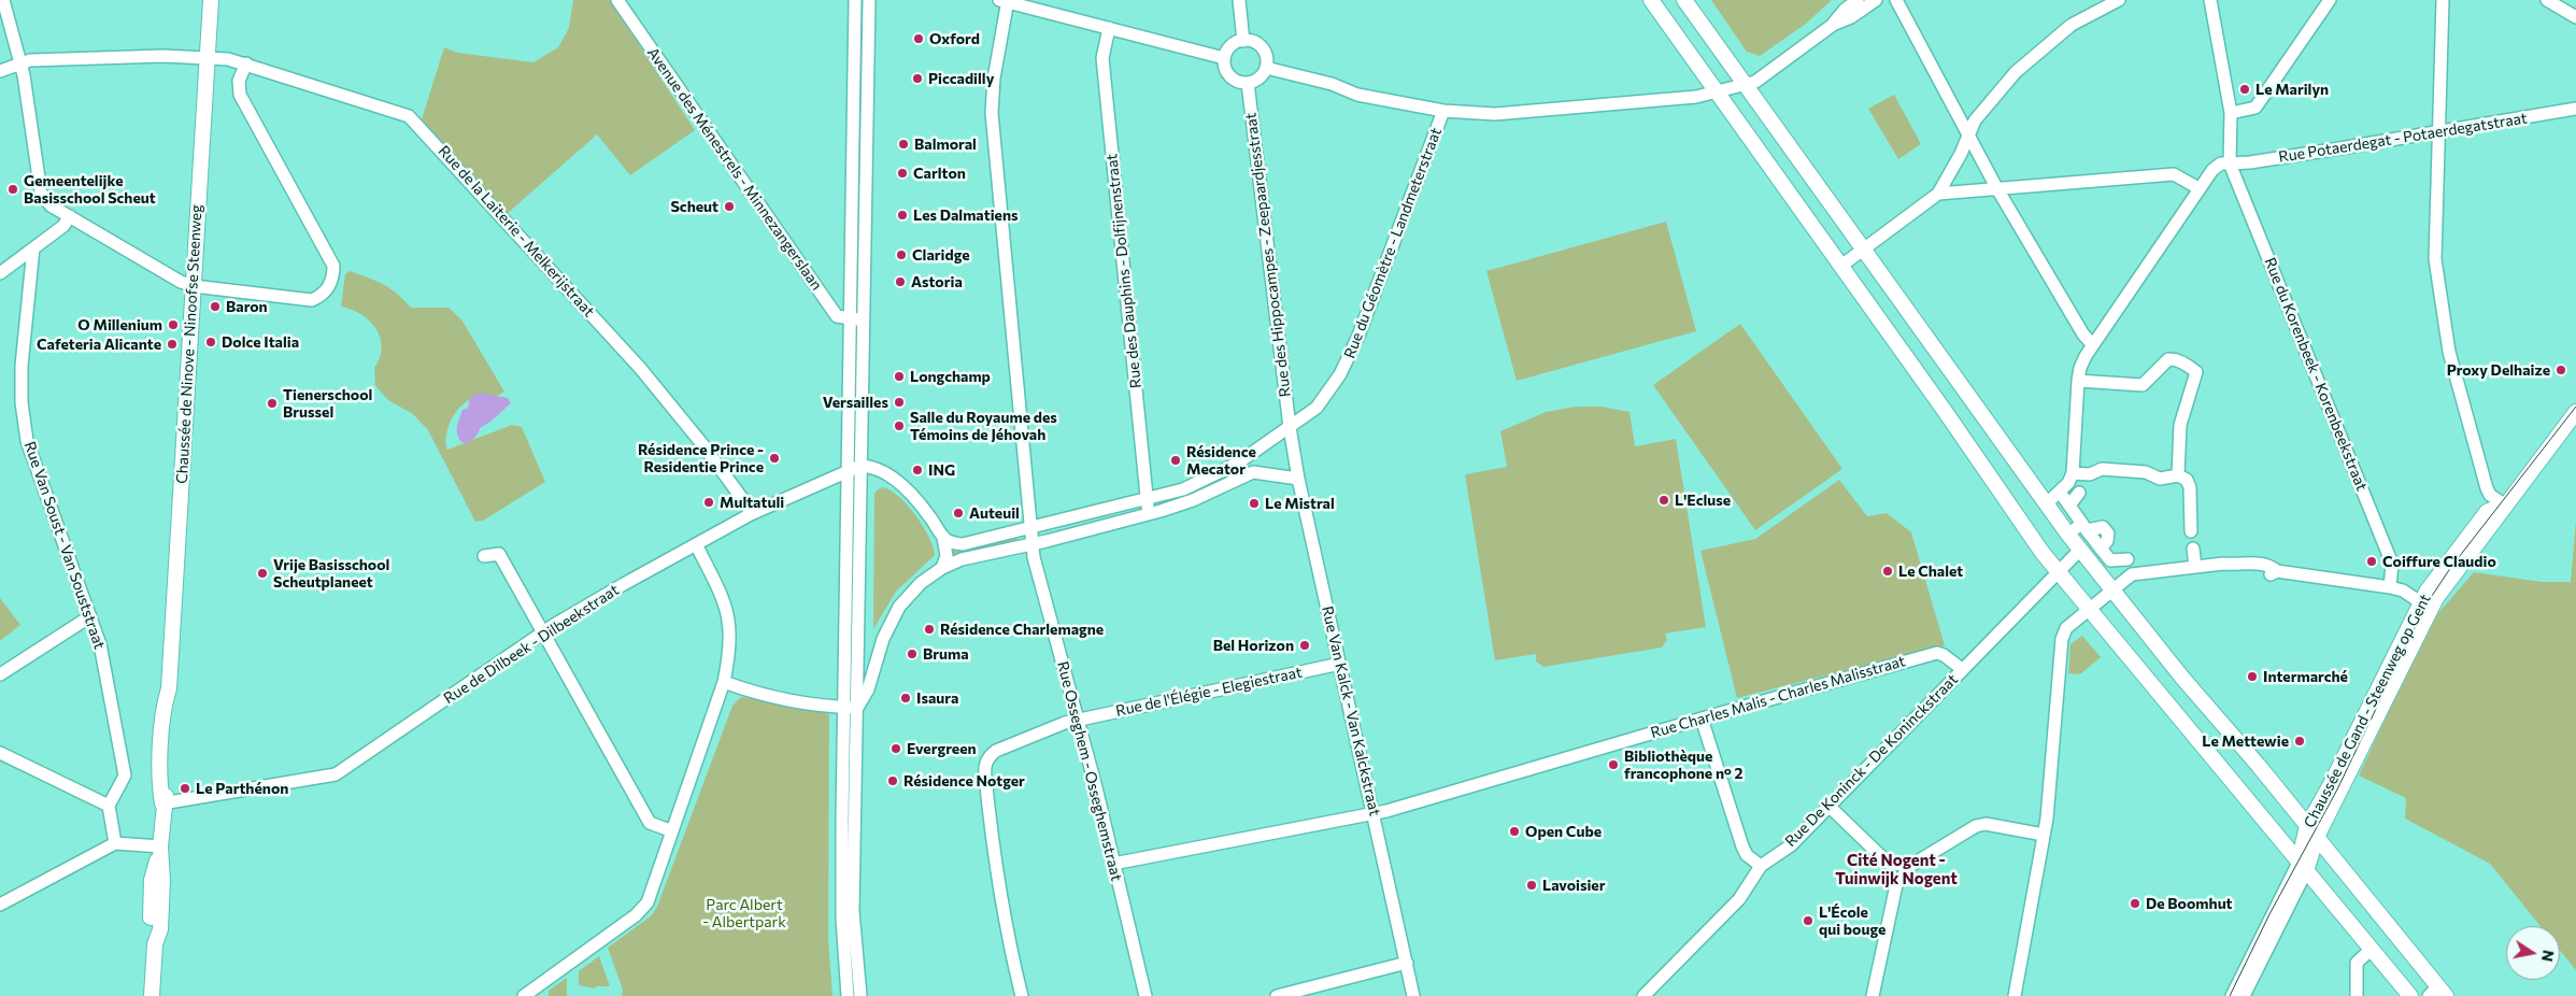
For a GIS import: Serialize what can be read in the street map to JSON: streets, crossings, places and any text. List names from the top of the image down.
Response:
{
  "streets": {
    "main road": ["Chaussée de Ninove - Ninoofse Steenweg", "Chaussée de Gand - Steenweg op Gent"],
    "street": [
      "Rue Potaerdegat - Potaerdegatstraat",
      "Avenue des Ménestrels - Minnezangerslaan",
      "Rue de la Laiterie - Melkerijstraat",
      "Rue du Géomètre - Landmeterstraat",
      "Rue des Hippocampes - Zeepaardjesstraat",
      "Rue des Dauphins - Dolfijnenstraat",
      "Rue du Korenbeek - Korenbeekstraat",
      "Rue Van Soust - Van Souststraat",
      "Rue de Dilbeek - Dilbeekstraat",
      "Rue de l'Élégie - Elegiestraat",
      "Rue Charles Malis - Charles Malisstraat",
      "Rue Van Kalck - Van Kalckstraat",
      "Rue De Koninck - De Koninckstraat",
      "Rue Osseghem - Osseghemstraat"
    ]
  },
  "crossings": [
    ["Rue Potaerdegat - Potaerdegatstraat", "Rue du Korenbeek - Korenbeekstraat"],
    ["Rue de la Laiterie - Melkerijstraat", "Chaussée de Ninove - Ninoofse Steenweg"],
    ["Rue de la Laiterie - Melkerijstraat", "Rue de Dilbeek - Dilbeekstraat"],
    ["Rue du Géomètre - Landmeterstraat", "Rue des Hippocampes - Zeepaardjesstraat"],
    ["Rue du Géomètre - Landmeterstraat", "Rue des Dauphins - Dolfijnenstraat"],
    ["Rue du Géomètre - Landmeterstraat", "Rue Van Kalck - Van Kalckstraat"],
    ["Rue du Géomètre - Landmeterstraat", "Rue Osseghem - Osseghemstraat"],
    ["Rue des Hippocampes - Zeepaardjesstraat", "Rue Van Kalck - Van Kalckstraat"],
    ["Chaussée de Ninove - Ninoofse Steenweg", "Rue de Dilbeek - Dilbeekstraat"],
    ["Rue de l'Élégie - Elegiestraat", "Rue Van Kalck - Van Kalckstraat"],
    ["Rue de l'Élégie - Elegiestraat", "Rue Osseghem - Osseghemstraat"],
    ["Rue Charles Malis - Charles Malisstraat", "Rue Van Kalck - Van Kalckstraat"],
    ["Rue Charles Malis - Charles Malisstraat", "Rue De Koninck - De Koninckstraat"],
    ["Rue Charles Malis - Charles Malisstraat", "Rue Osseghem - Osseghemstraat"]
  ],
  "districts": ["Cité Nogent - Tuinwijk Nogent"],
  "parks": ["Parc Albert - Albertpark"],
  "places": [
    "Oxford",
    "Piccadilly",
    "Le Marilyn",
    "Balmoral",
    "Carlton",
    "Gemeentelijke Basisschool Scheut",
    "Scheut",
    "Les Dalmatiens",
    "Claridge",
    "Astoria",
    "Baron",
    "O Millenium",
    "Dolce Italia",
    "Cafeteria Alicante",
    "Proxy Delhaize",
    "Longchamp",
    "Versailles",
    "Tienerschool Brussel",
    "Salle du Royaume des Témoins de Jéhovah",
    "Résidence Prince - Residentie Prince",
    "Résidence Mecator",
    "ING",
    "L'Ecluse",
    "Multatuli",
    "Le Mistral",
    "Auteuil",
    "Coiffure Claudio",
    "Le Chalet",
    "Vrije Basisschool Scheutplaneet",
    "Résidence Charlemagne",
    "Bel Horizon",
    "Bruma",
    "Intermarché",
    "Isaura",
    "Le Mettewie",
    "Evergreen",
    "Bibliothèque francophone n° 2",
    "Résidence Notger",
    "Le Parthénon",
    "Open Cube",
    "Lavoisier",
    "De Boomhut",
    "L'École qui bouge"
  ],
  "north": "right"
}
